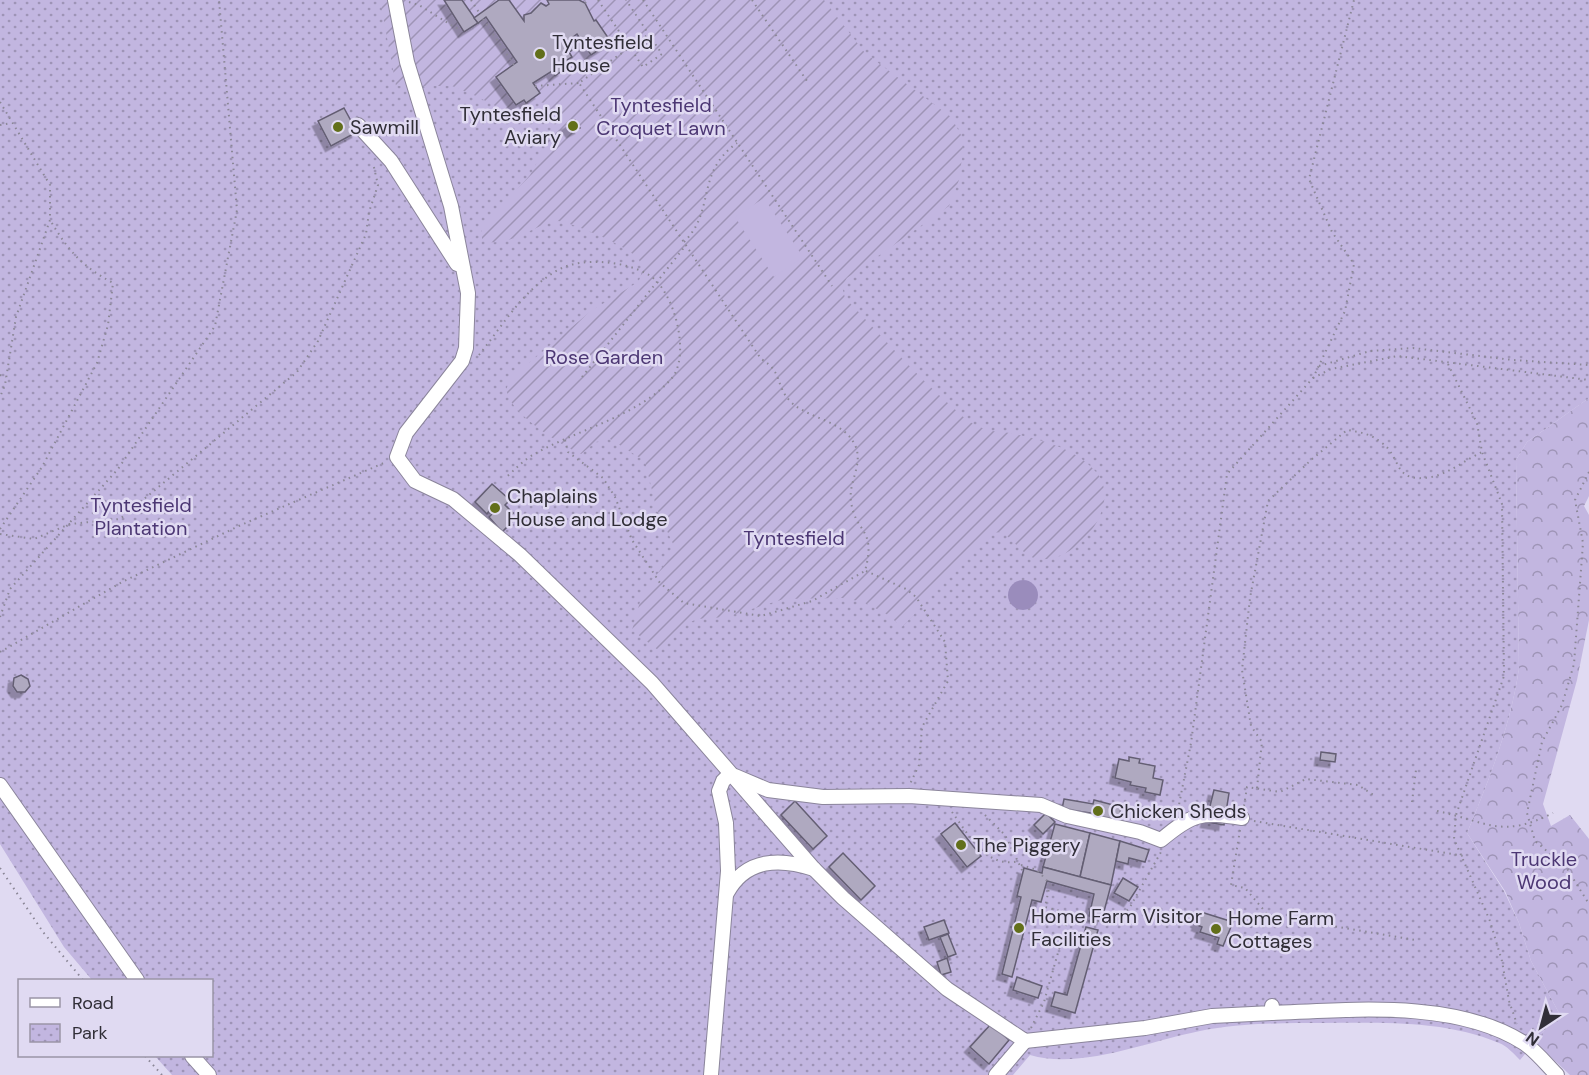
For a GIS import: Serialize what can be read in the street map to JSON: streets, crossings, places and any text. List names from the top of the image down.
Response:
{
  "parks": [
    "Tyntesfield Croquet Lawn",
    "Rose Garden",
    "Tyntesfield Plantation",
    "Tyntesfield",
    "Truckle Wood"
  ],
  "places": [
    "Tyntesfield House",
    "Tyntesfield Aviary",
    "Sawmill",
    "Chaplains House and Lodge",
    "Chicken Sheds",
    "The Piggery",
    "Home Farm Visitor Facilities",
    "Home Farm Cottages"
  ],
  "legend": ["Road", "Park"],
  "north": "bottom left"
}
